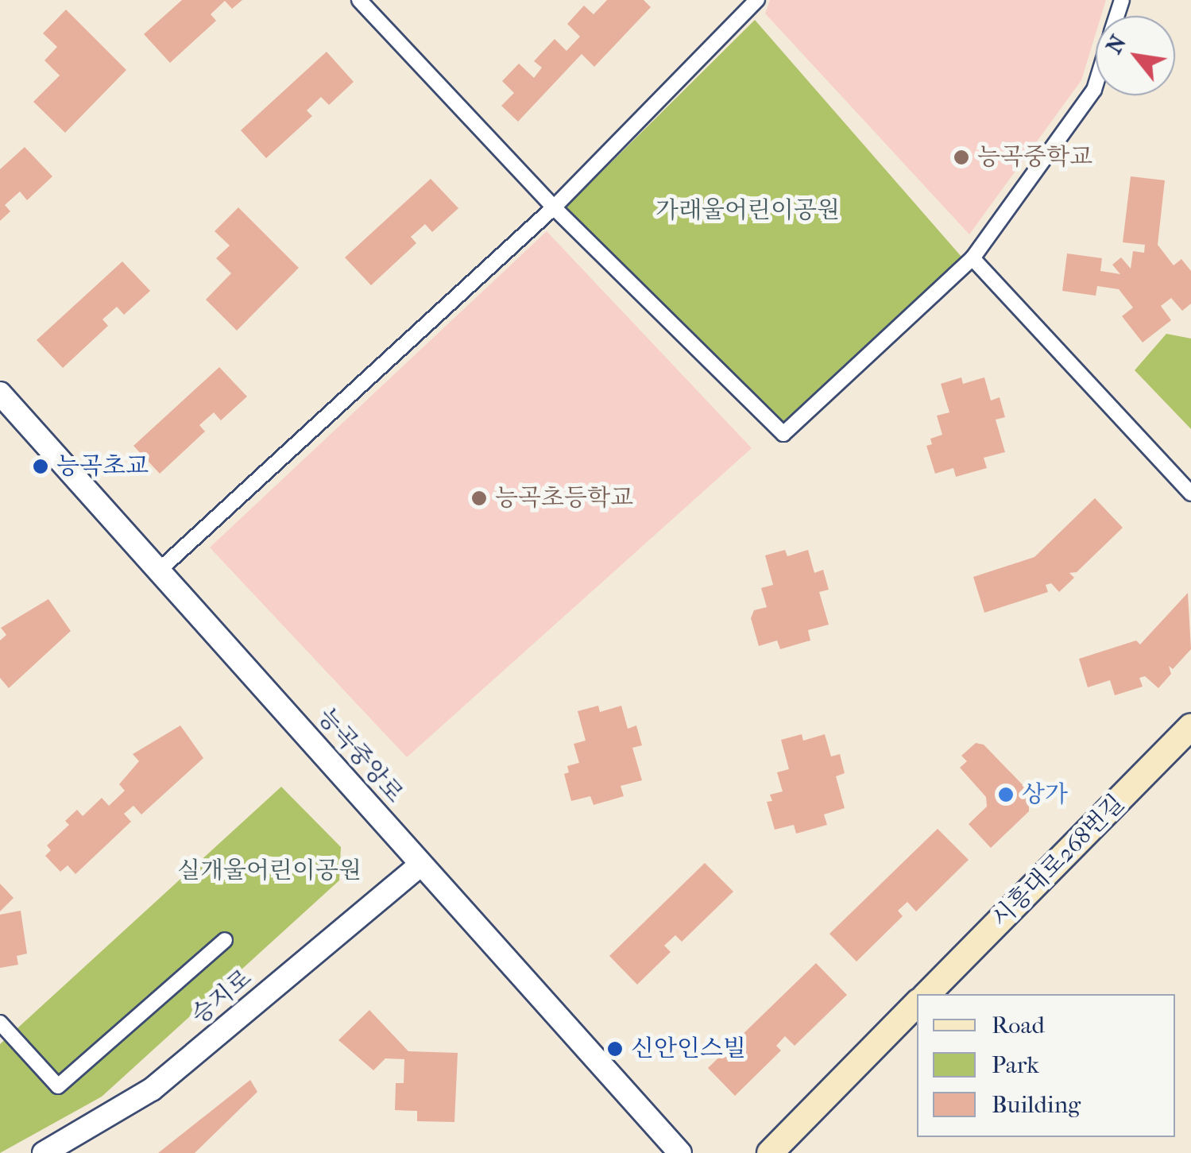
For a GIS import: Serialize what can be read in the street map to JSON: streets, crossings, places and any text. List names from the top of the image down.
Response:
{
  "streets": {
    "main road": ["시흥대로268번길"],
    "street": ["능곡중앙로", "승지로"]
  },
  "crossings": [
    ["능곡중앙로", "승지로"]
  ],
  "parks": ["가래울어린이공원", "실개울어린이공원"],
  "places": [
    "능곡중학교",
    "능곡초교",
    "능곡초등학교",
    "상가",
    "신안인스빌"
  ],
  "legend": ["Road", "Park", "Building"],
  "north": "top left"
}
